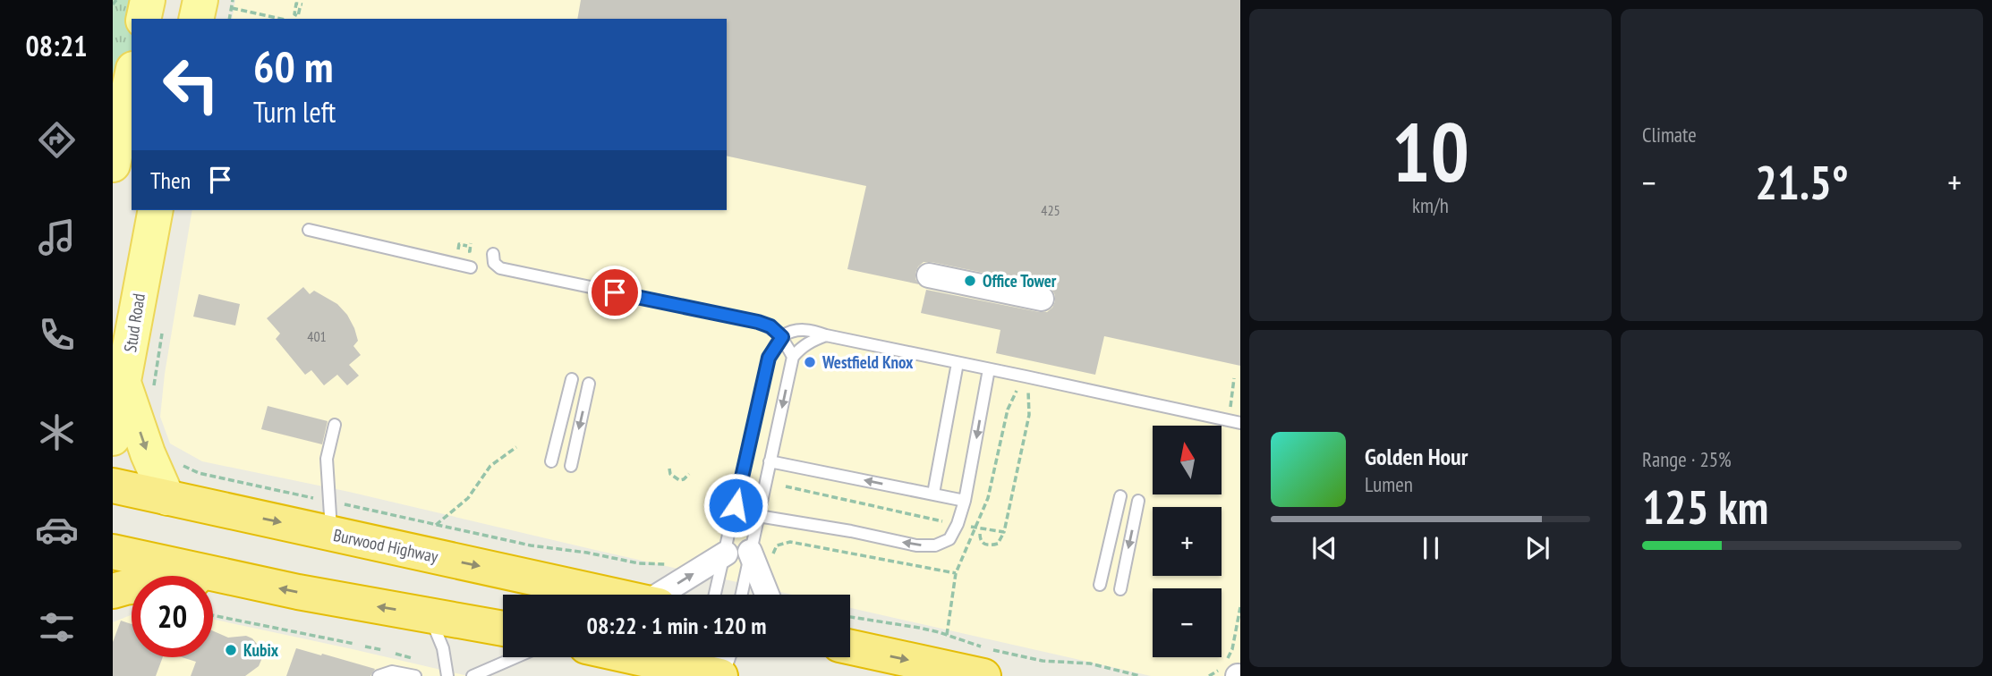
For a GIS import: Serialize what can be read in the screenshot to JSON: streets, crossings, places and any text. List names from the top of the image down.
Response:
{
  "streets": {
    "highway": ["Burwood Highway"],
    "main road": ["Stud Road"]
  },
  "places": ["Office Tower", "Westfield Knox", "Kubix"],
  "house_numbers": ["425", "401"],
  "north": "top",
  "page": {
    "tabs": "08:21",
    "tile": [
      ["10", "km/h"],
      "Climate",
      ["Range · 25%", "125 km"]
    ],
    "turn": ["60 m", "Turn left"],
    "then": "Then",
    "heat": ["−", "21.5°", "+"],
    "map_buttons": ["+", "−"],
    "song": ["Golden Hour", "Lumen"],
    "limit": "20",
    "trip": "08:22 · 1 min · 120 m"
  }
}
